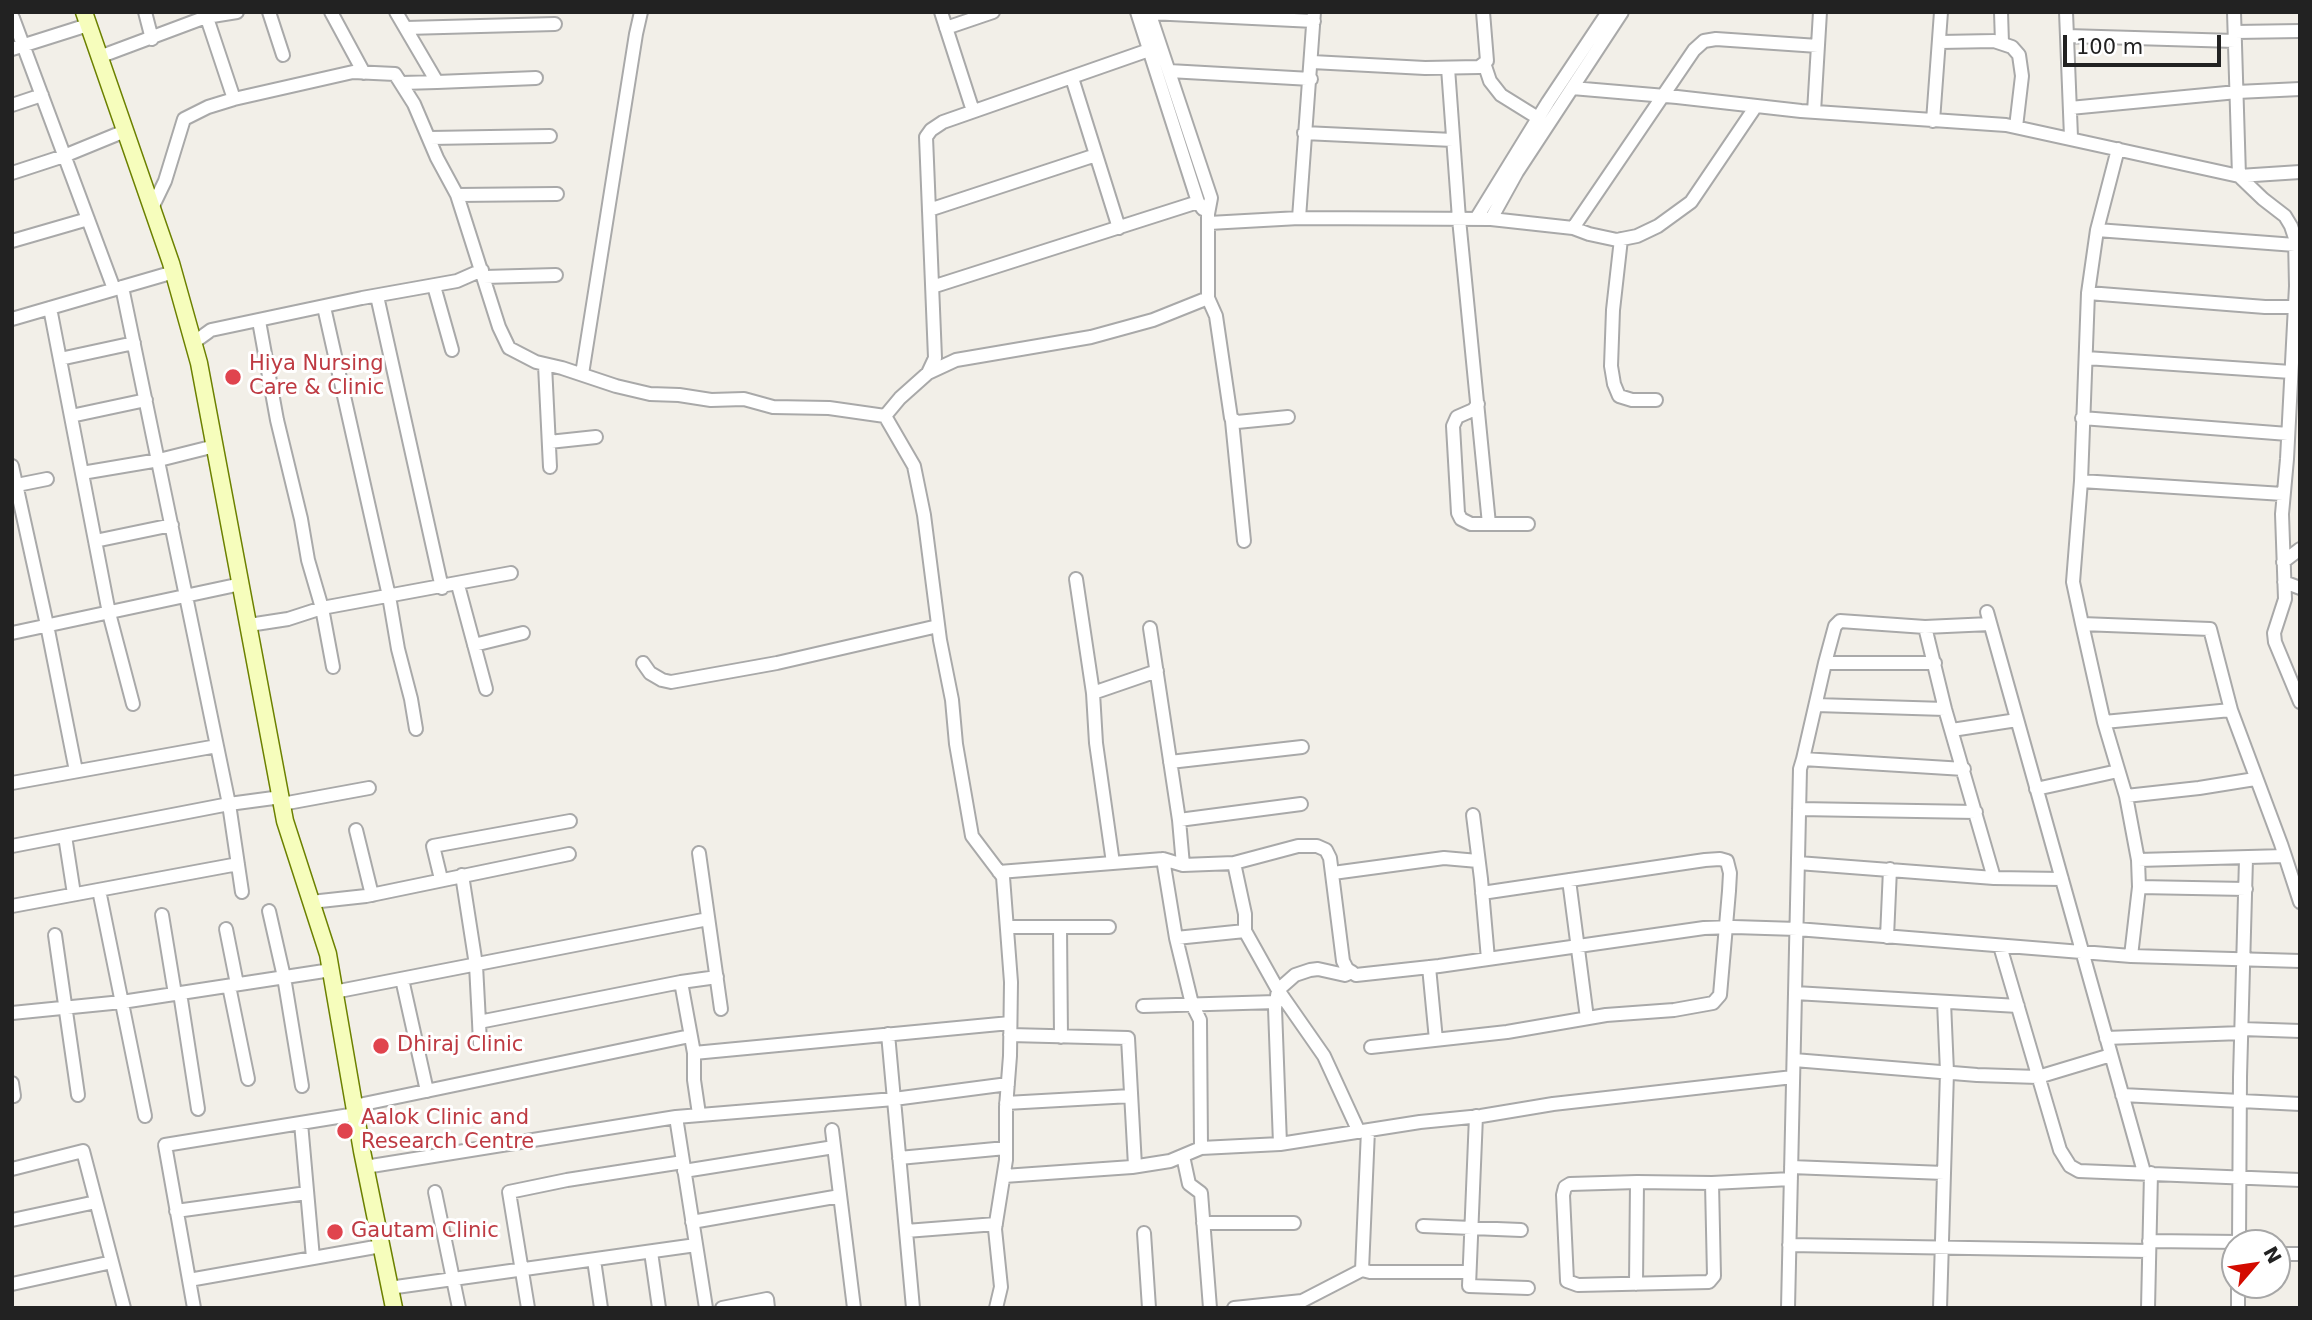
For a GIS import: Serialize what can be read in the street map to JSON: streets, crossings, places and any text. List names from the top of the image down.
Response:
{
  "places": [
    "Hiya Nursing Care & Clinic",
    "Dhiraj Clinic",
    "Aalok Clinic and Research Centre",
    "Gautam Clinic"
  ],
  "scale_bar": "100 m",
  "north": "top right"
}
